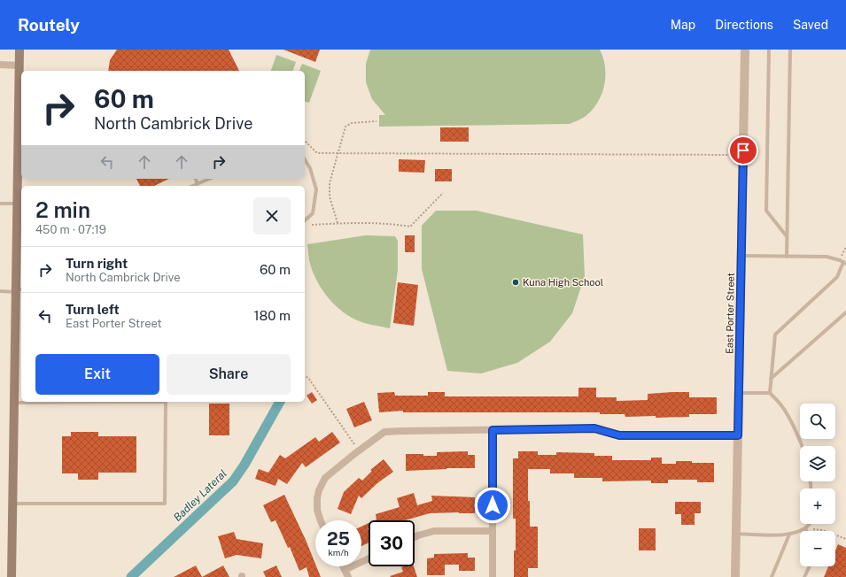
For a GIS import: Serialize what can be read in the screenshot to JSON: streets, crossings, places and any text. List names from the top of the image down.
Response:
{
  "streets": {
    "street": ["East Porter Street"]
  },
  "water": ["Badley Lateral"],
  "places": ["Kuna High School"],
  "page": {
    "header": "Routely",
    "nav": ["Map", "Directions", "Saved"],
    "turn": ["60 m", "North Cambrick Drive"],
    "heading": ["2 min", "450 m · 07:19"],
    "list": [
      {
        "name": "Turn right",
        "note": "North Cambrick Drive",
        "value": "60 m"
      },
      {
        "name": "Turn left",
        "note": "East Porter Street",
        "value": "180 m"
      }
    ],
    "buttons": ["Exit", "Share"],
    "map_buttons": ["+", "−"],
    "speed": "25 km/h",
    "limit": "30"
  }
}
